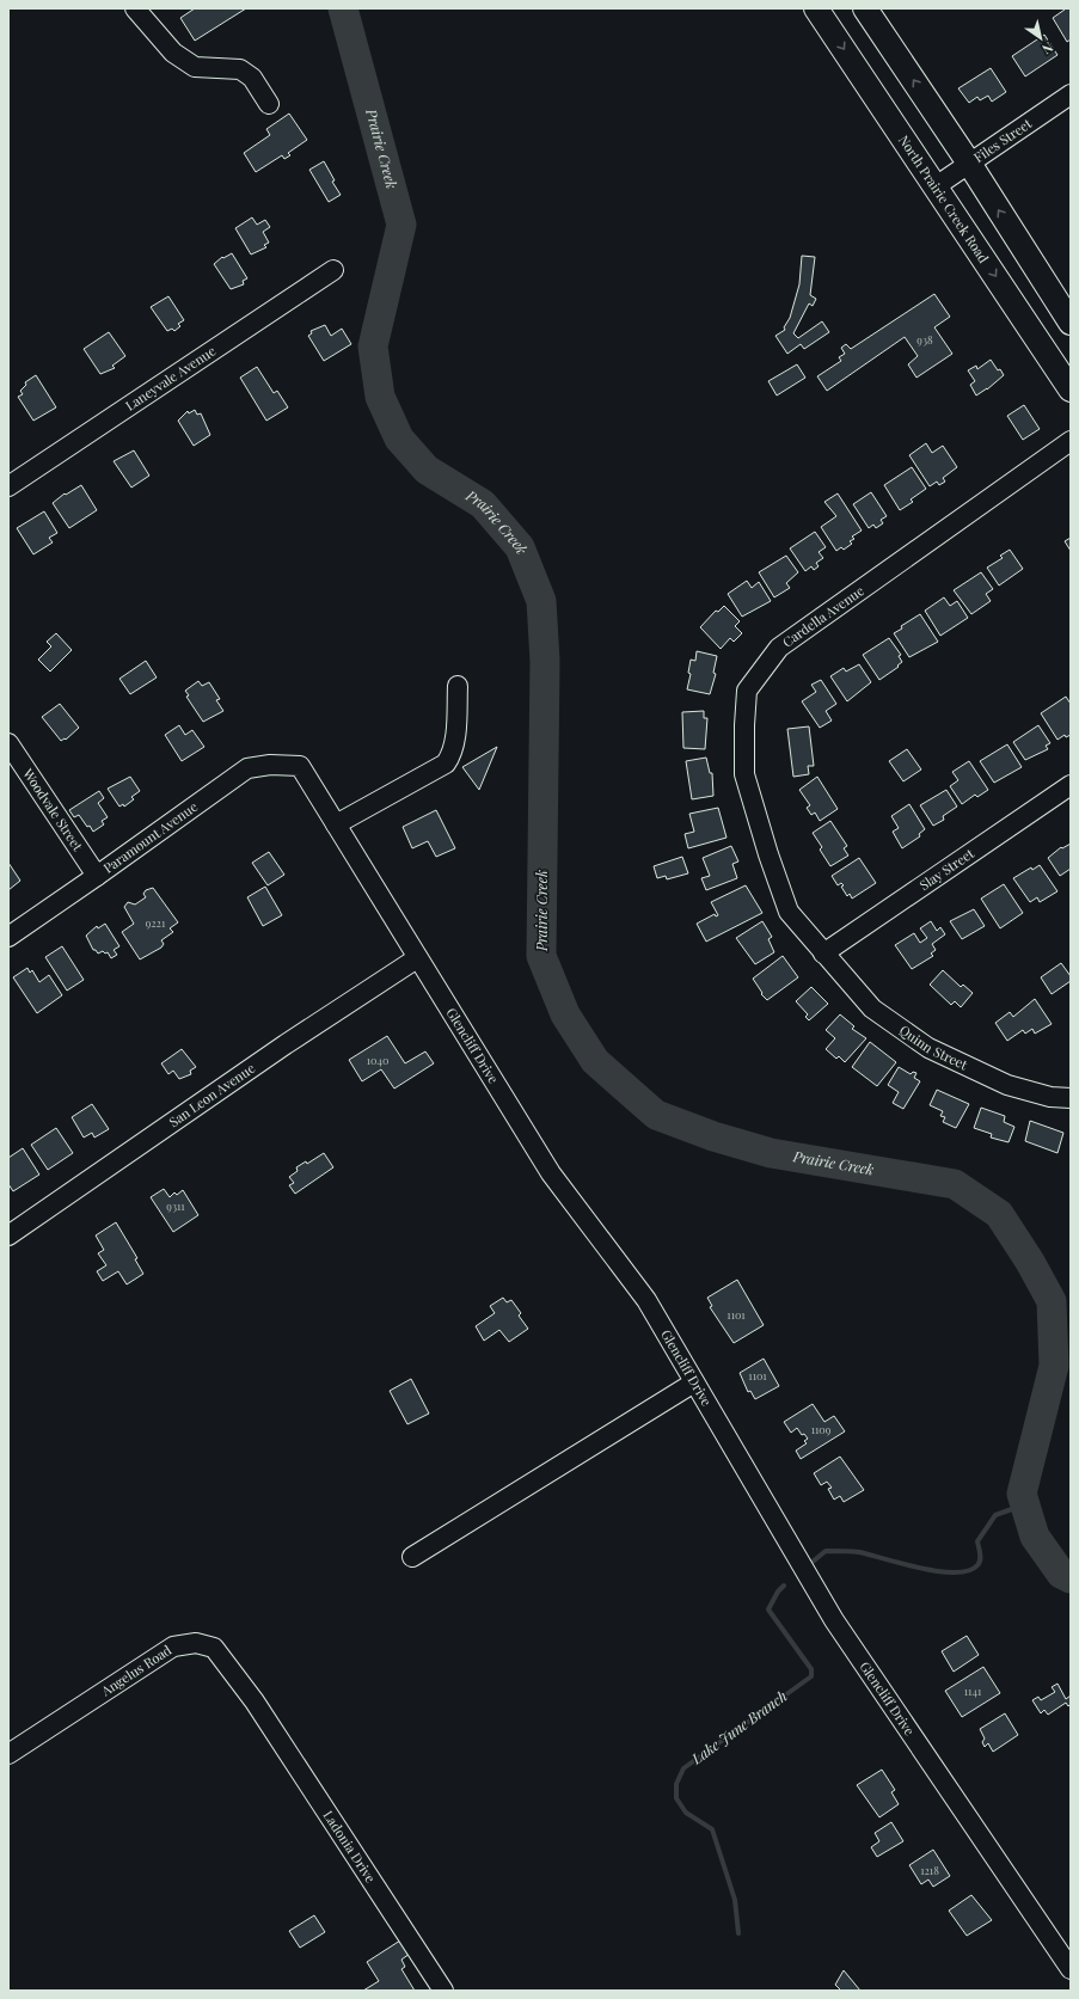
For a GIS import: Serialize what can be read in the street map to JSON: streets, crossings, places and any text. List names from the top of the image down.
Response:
{
  "streets": {
    "main road": ["North Prairie Creek Road"],
    "street": [
      "Files Street",
      "Laneyvale Avenue",
      "Cardella Avenue",
      "Woodvale Street",
      "Paramount Avenue",
      "Slay Street",
      "Glencliff Drive",
      "Quinn Street",
      "San Leon Avenue",
      "Angelus Road",
      "Ladonia Drive"
    ]
  },
  "crossings": [
    ["Files Street", "North Prairie Creek Road"],
    ["Cardella Avenue", "Slay Street"],
    ["Cardella Avenue", "Quinn Street"],
    ["Woodvale Street", "Paramount Avenue"],
    ["Paramount Avenue", "Glencliff Drive"],
    ["Slay Street", "Quinn Street"],
    ["Glencliff Drive", "San Leon Avenue"],
    ["Angelus Road", "Ladonia Drive"]
  ],
  "water": ["Prairie Creek", "Lake June Branch"],
  "house_numbers": [
    "938",
    "9221",
    "1040",
    "9311",
    "1101",
    "1101",
    "1109",
    "1141",
    "1218"
  ],
  "north": "bottom right"
}
